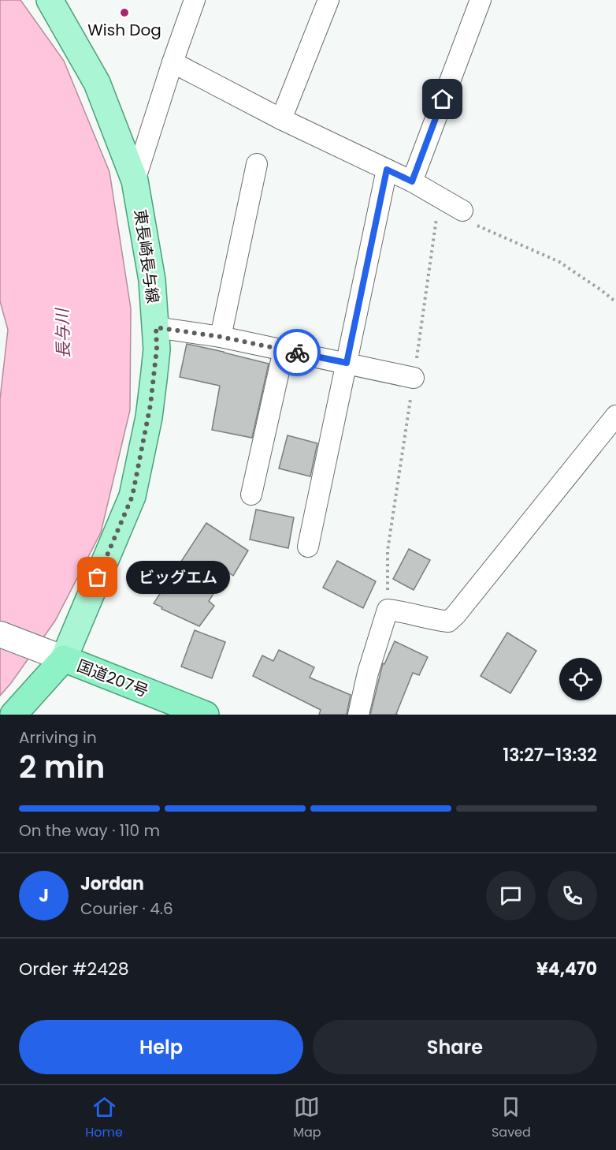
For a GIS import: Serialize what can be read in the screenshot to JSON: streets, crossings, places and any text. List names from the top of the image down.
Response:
{
  "streets": {
    "highway": ["国道207号"],
    "main road": ["東長崎長与線"]
  },
  "crossings": [
    ["東長崎長与線", "国道207号"]
  ],
  "water": ["長与川"],
  "places": ["Wish Dog", "ビッグエム"],
  "page": {
    "bubble": "ビッグエム",
    "heading": ["2 min", "Arriving in", "13:27–13:32"],
    "panel": [
      "Jordan",
      "Courier · 4.6",
      "Order #2428",
      "¥4,470"
    ],
    "bar": "On the way · 110 m",
    "round": "J",
    "buttons": ["Help", "Share"],
    "tabs": ["Home", "Map", "Saved"]
  }
}
